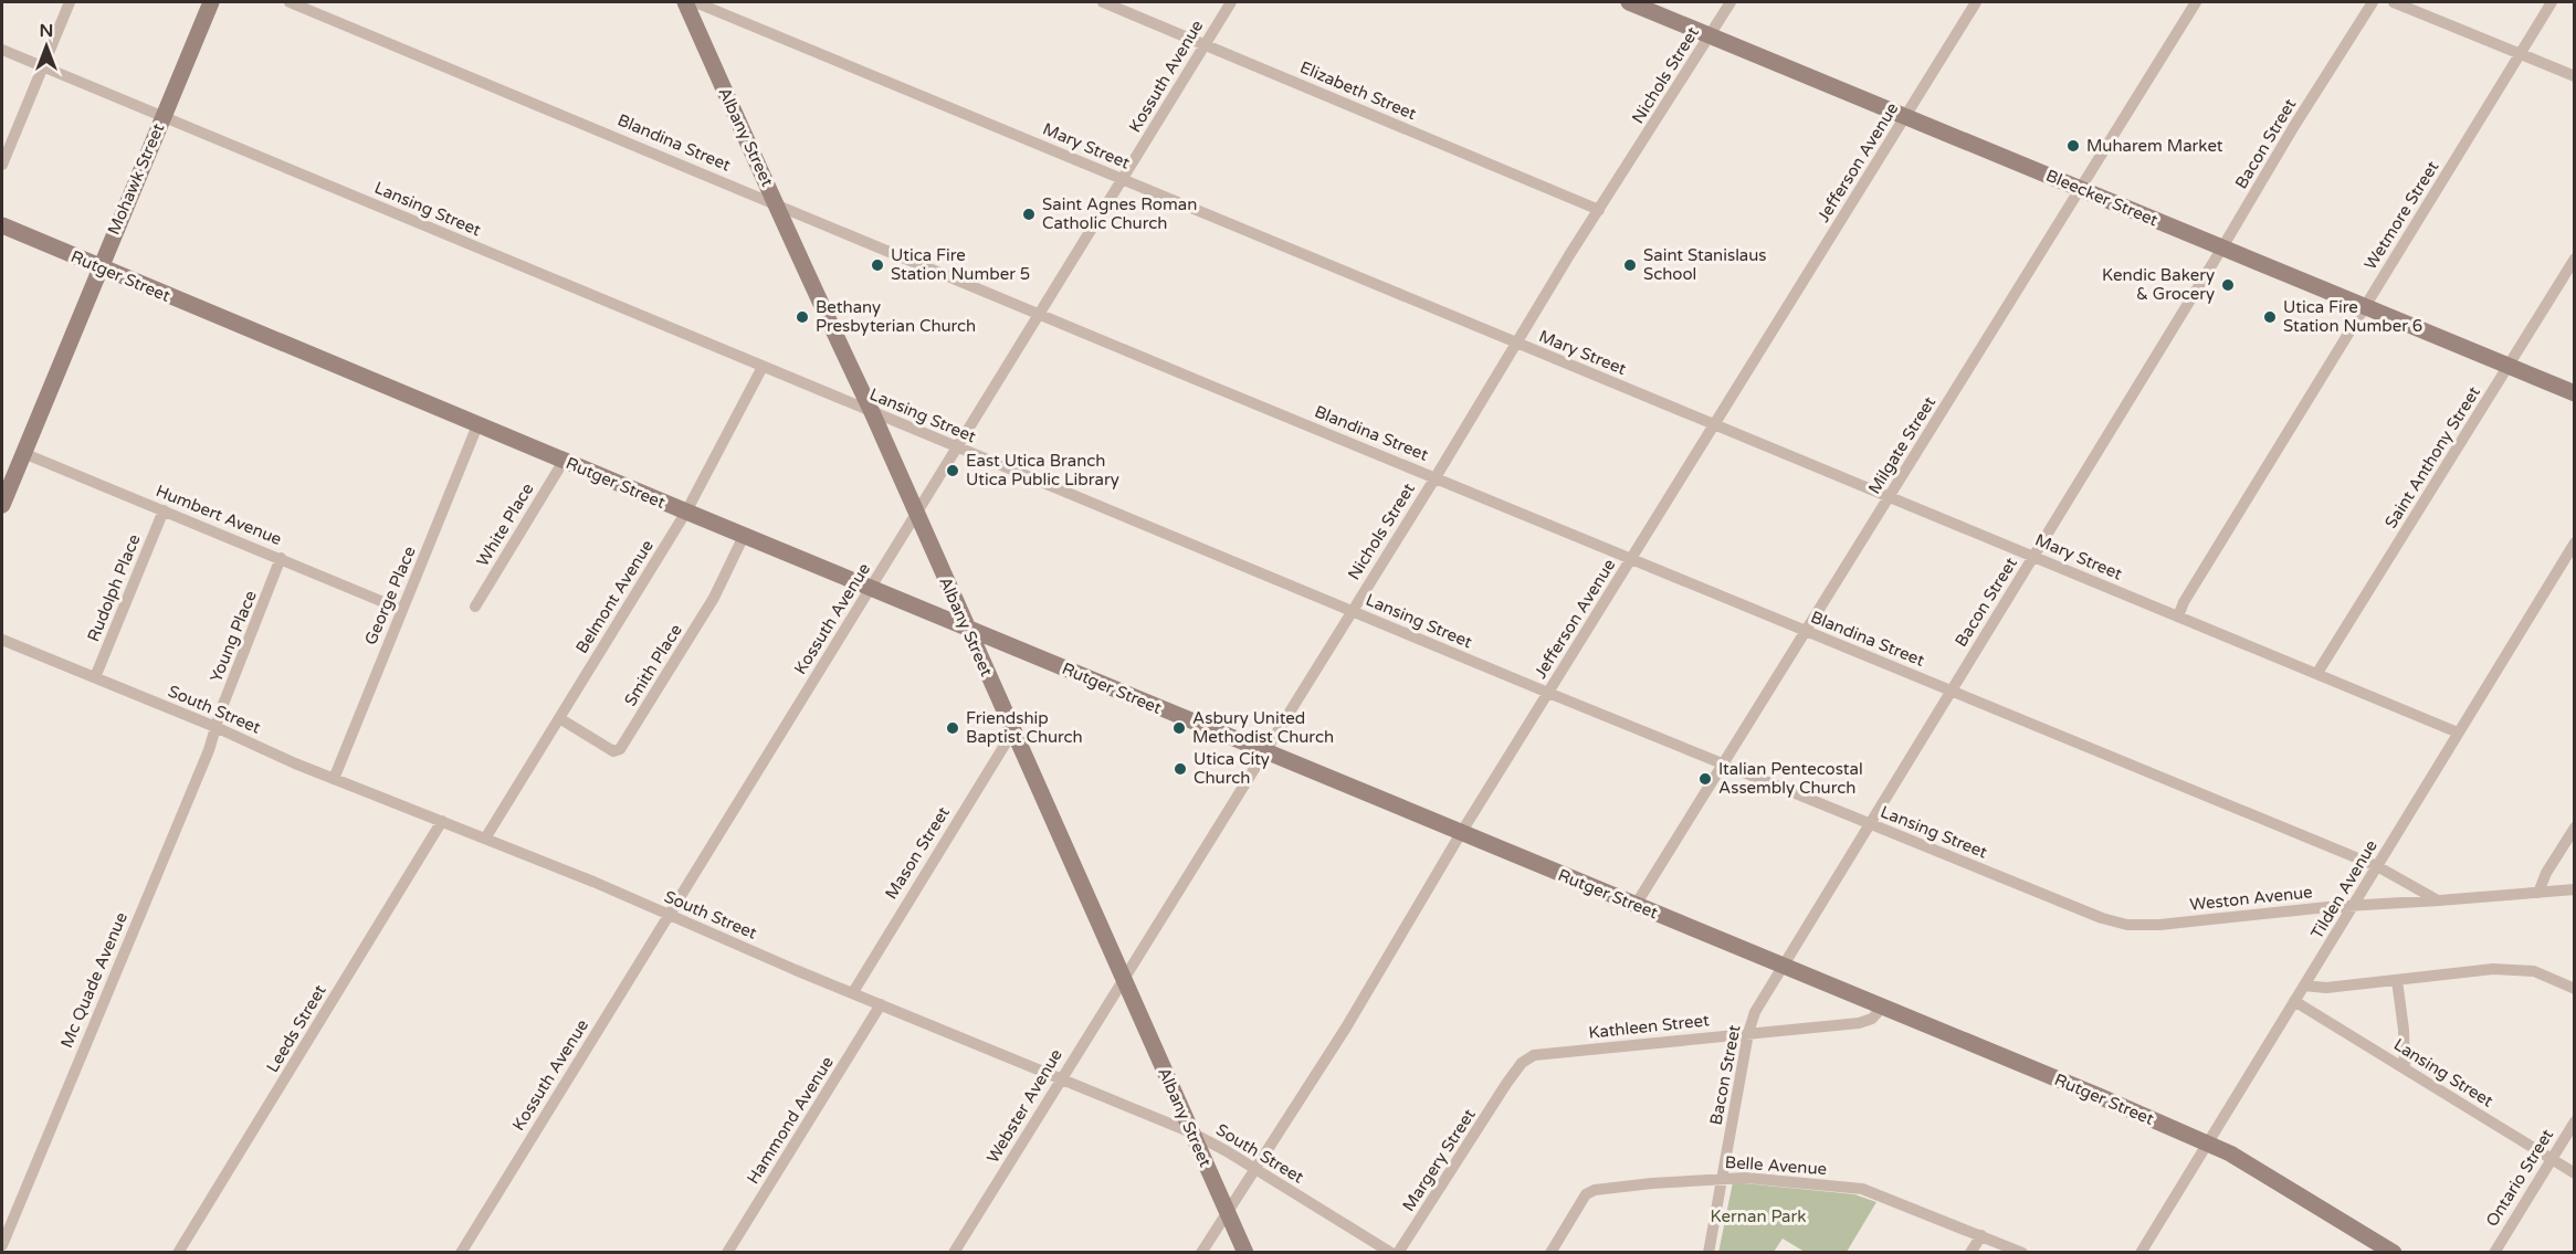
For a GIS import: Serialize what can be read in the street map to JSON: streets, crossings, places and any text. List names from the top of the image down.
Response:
{
  "streets": {
    "street": [
      "Nichols Street",
      "Kossuth Avenue",
      "Elizabeth Street",
      "Albany Street",
      "Blandina Street",
      "Bacon Street",
      "Mary Street",
      "Jefferson Avenue",
      "Mohawk Street",
      "Bleecker Street",
      "Lansing Street",
      "Wetmore Street",
      "Rutger Street",
      "Milgate Street",
      "Saint Anthony Street",
      "Humbert Avenue",
      "White Place",
      "Rudolph Place",
      "George Place",
      "Belmont Avenue",
      "Young Place",
      "Smith Place",
      "South Street",
      "Mason Street",
      "Tilden Avenue",
      "Weston Avenue",
      "Mc Quade Avenue",
      "Kathleen Street",
      "Leeds Street",
      "Webster Avenue",
      "Hammond Avenue",
      "Margery Street",
      "Belle Avenue",
      "Ontario Street"
    ]
  },
  "crossings": [
    ["Nichols Street", "Elizabeth Street"],
    ["Nichols Street", "Albany Street"],
    ["Nichols Street", "Blandina Street"],
    ["Nichols Street", "Mary Street"],
    ["Nichols Street", "Bleecker Street"],
    ["Nichols Street", "Lansing Street"],
    ["Nichols Street", "Rutger Street"],
    ["Nichols Street", "Webster Avenue"],
    ["Kossuth Avenue", "Elizabeth Street"],
    ["Kossuth Avenue", "Albany Street"],
    ["Kossuth Avenue", "Blandina Street"],
    ["Kossuth Avenue", "Mary Street"],
    ["Kossuth Avenue", "Lansing Street"],
    ["Kossuth Avenue", "Rutger Street"],
    ["Kossuth Avenue", "South Street"],
    ["Albany Street", "Blandina Street"],
    ["Albany Street", "Jefferson Avenue"],
    ["Albany Street", "Lansing Street"],
    ["Albany Street", "Rutger Street"],
    ["Albany Street", "South Street"],
    ["Albany Street", "Mason Street"],
    ["Albany Street", "Webster Avenue"],
    ["Blandina Street", "Bacon Street"],
    ["Blandina Street", "Jefferson Avenue"],
    ["Blandina Street", "Milgate Street"],
    ["Blandina Street", "Tilden Avenue"],
    ["Blandina Street", "Weston Avenue"],
    ["Bacon Street", "Mary Street"],
    ["Bacon Street", "Bleecker Street"],
    ["Bacon Street", "Lansing Street"],
    ["Bacon Street", "Rutger Street"],
    ["Bacon Street", "Kathleen Street"],
    ["Bacon Street", "Belle Avenue"],
    ["Mary Street", "Jefferson Avenue"],
    ["Mary Street", "Wetmore Street"],
    ["Mary Street", "Milgate Street"],
    ["Mary Street", "Saint Anthony Street"],
    ["Mary Street", "Tilden Avenue"],
    ["Jefferson Avenue", "Bleecker Street"],
    ["Jefferson Avenue", "Lansing Street"],
    ["Jefferson Avenue", "Rutger Street"],
    ["Jefferson Avenue", "South Street"],
    ["Mohawk Street", "Lansing Street"],
    ["Mohawk Street", "Rutger Street"],
    ["Mohawk Street", "Humbert Avenue"],
    ["Bleecker Street", "Wetmore Street"],
    ["Bleecker Street", "Milgate Street"],
    ["Bleecker Street", "Saint Anthony Street"],
    ["Lansing Street", "Milgate Street"],
    ["Lansing Street", "Belmont Avenue"],
    ["Lansing Street", "Tilden Avenue"],
    ["Lansing Street", "Weston Avenue"],
    ["Lansing Street", "Ontario Street"],
    ["Rutger Street", "Milgate Street"],
    ["Rutger Street", "White Place"],
    ["Rutger Street", "George Place"],
    ["Rutger Street", "Belmont Avenue"],
    ["Rutger Street", "Smith Place"],
    ["Rutger Street", "Tilden Avenue"],
    ["Rutger Street", "Kathleen Street"],
    ["Humbert Avenue", "Rudolph Place"],
    ["Humbert Avenue", "George Place"],
    ["Humbert Avenue", "Young Place"],
    ["Rudolph Place", "South Street"],
    ["George Place", "South Street"],
    ["Belmont Avenue", "Smith Place"],
    ["Belmont Avenue", "South Street"],
    ["Young Place", "South Street"],
    ["Young Place", "Mc Quade Avenue"],
    ["South Street", "Mason Street"],
    ["South Street", "Mc Quade Avenue"],
    ["South Street", "Leeds Street"],
    ["South Street", "Webster Avenue"],
    ["South Street", "Hammond Avenue"],
    ["Tilden Avenue", "Weston Avenue"],
    ["Kathleen Street", "Margery Street"]
  ],
  "parks": ["Kernan Park"],
  "places": [
    "Muharem Market",
    "Saint Agnes Roman Catholic Church",
    "Utica Fire Station Number 5",
    "Saint Stanislaus School",
    "Kendic Bakery & Grocery",
    "Bethany Presbyterian Church",
    "Utica Fire Station Number 6",
    "East Utica Branch Utica Public Library",
    "Friendship Baptist Church",
    "Asbury United Methodist Church",
    "Utica City Church",
    "Italian Pentecostal Assembly Church"
  ],
  "north": "top"
}
